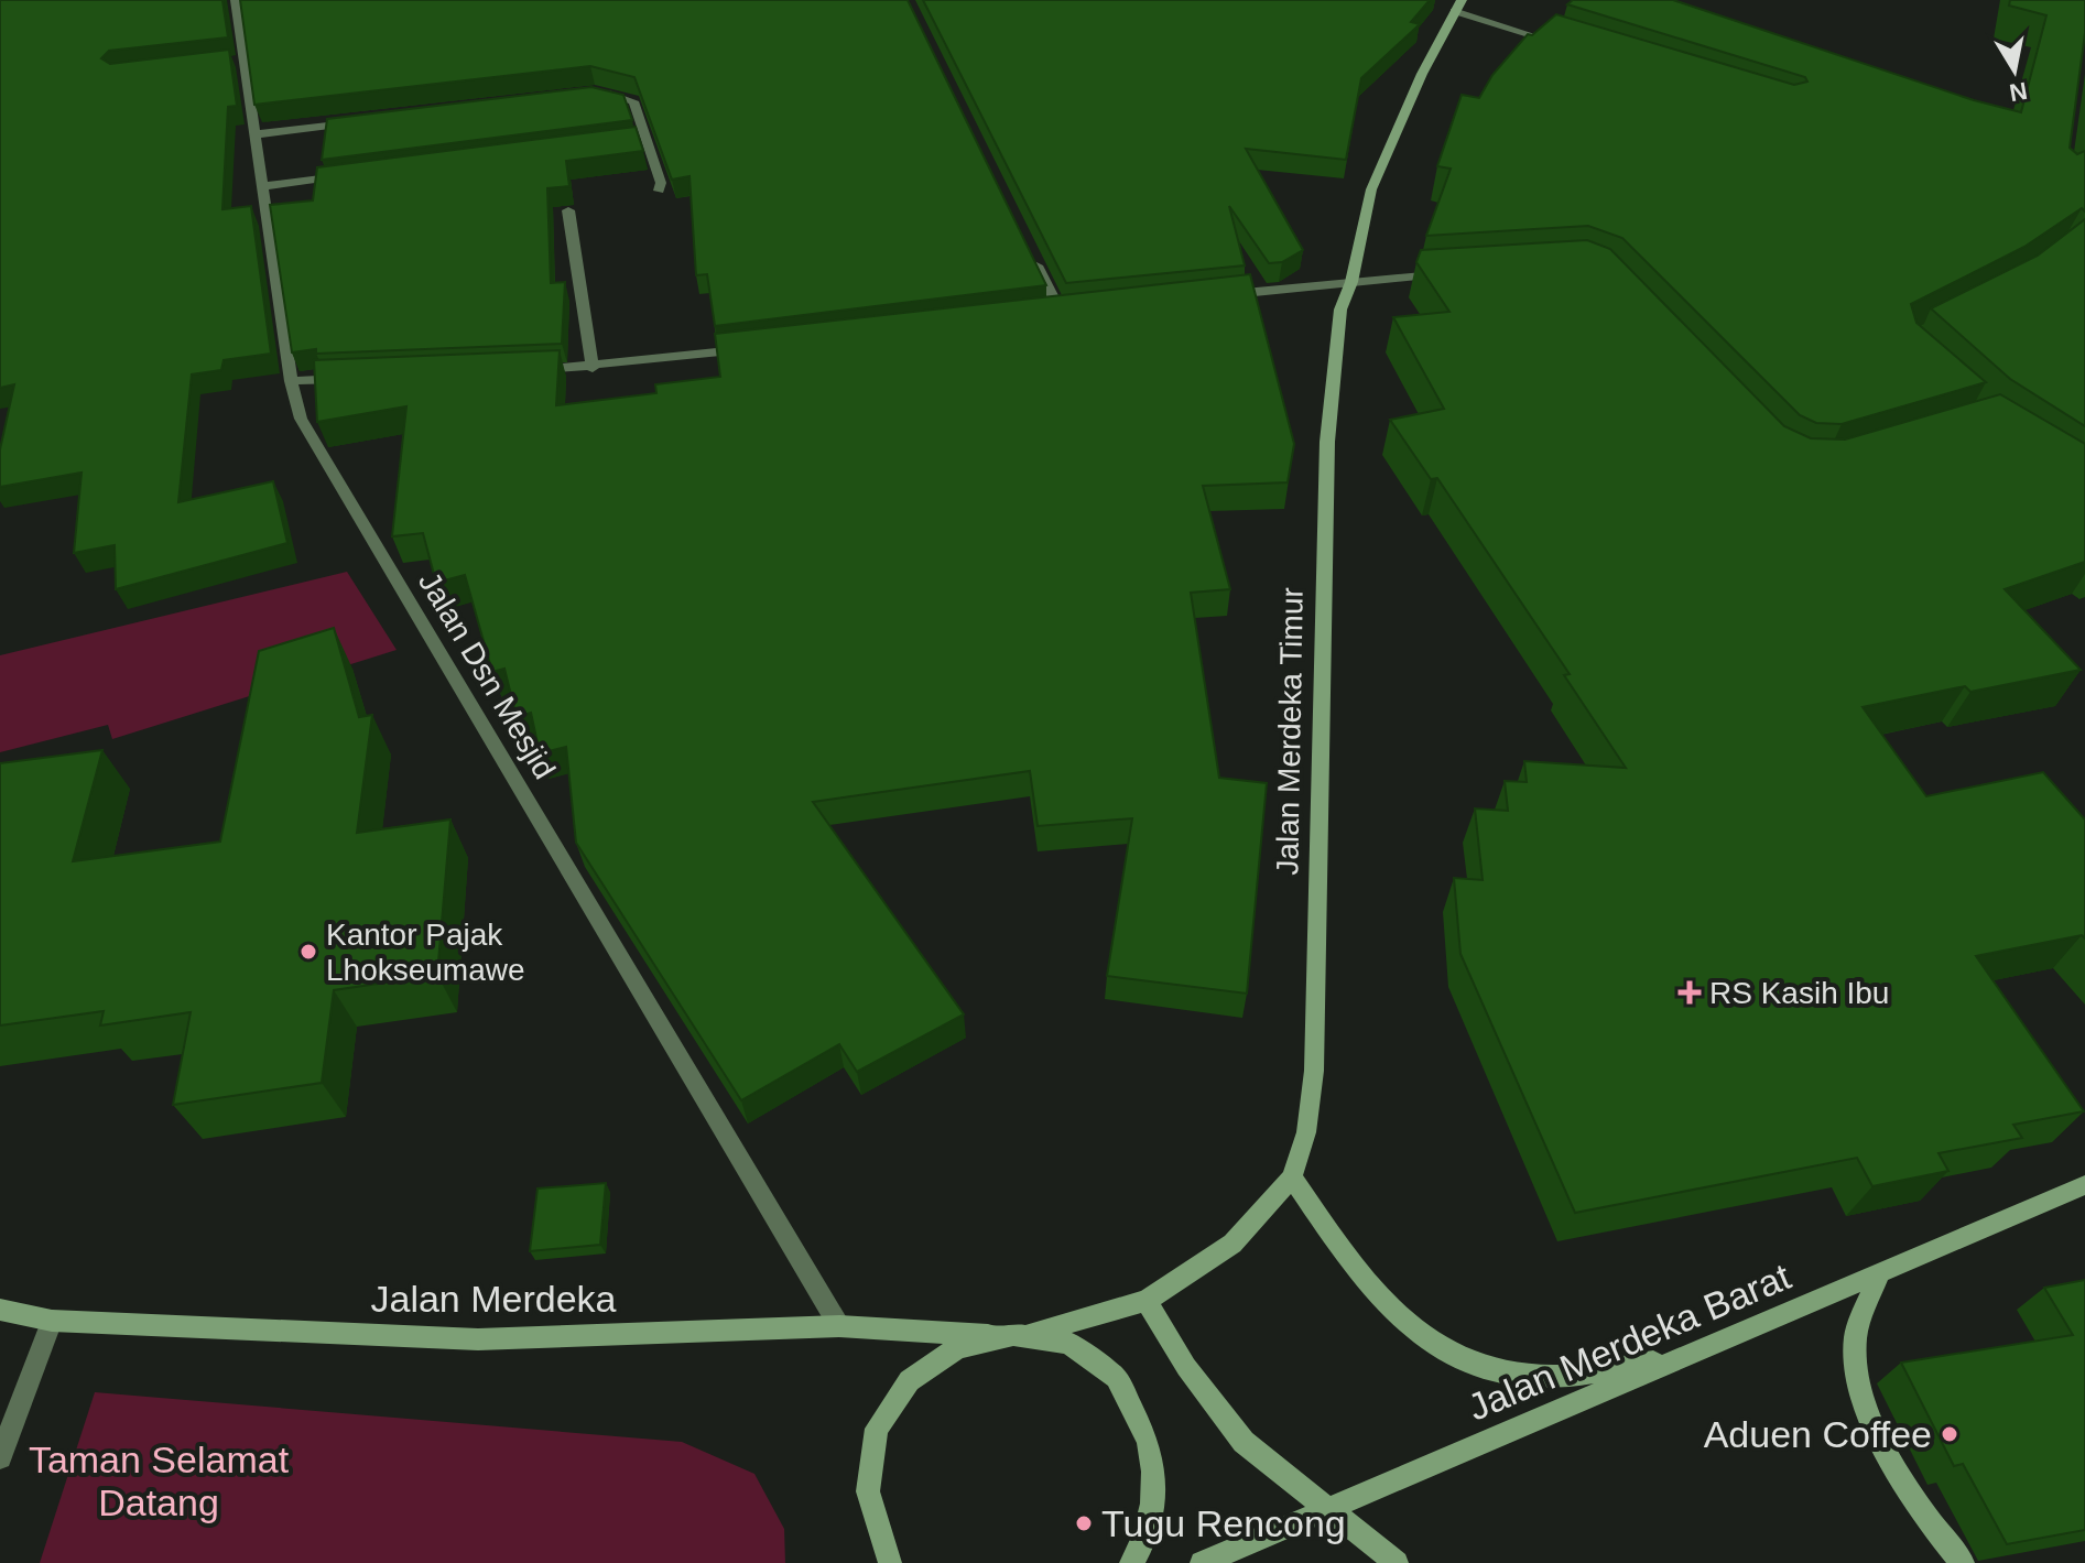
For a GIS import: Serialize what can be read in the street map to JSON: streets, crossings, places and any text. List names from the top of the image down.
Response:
{
  "streets": {
    "main road": ["Jalan Merdeka Timur", "Jalan Merdeka", "Jalan Merdeka Barat"],
    "street": ["Jalan Dsn Mesjid"]
  },
  "crossings": [
    ["Jalan Dsn Mesjid", "Jalan Merdeka"],
    ["Jalan Merdeka Timur", "Jalan Merdeka"]
  ],
  "parks": ["Taman Selamat Datang"],
  "places": {
    "other": ["Kantor Pajak Lhokseumawe", "Aduen Coffee", "Tugu Rencong"],
    "health": ["RS Kasih Ibu"]
  },
  "north": "bottom"
}
